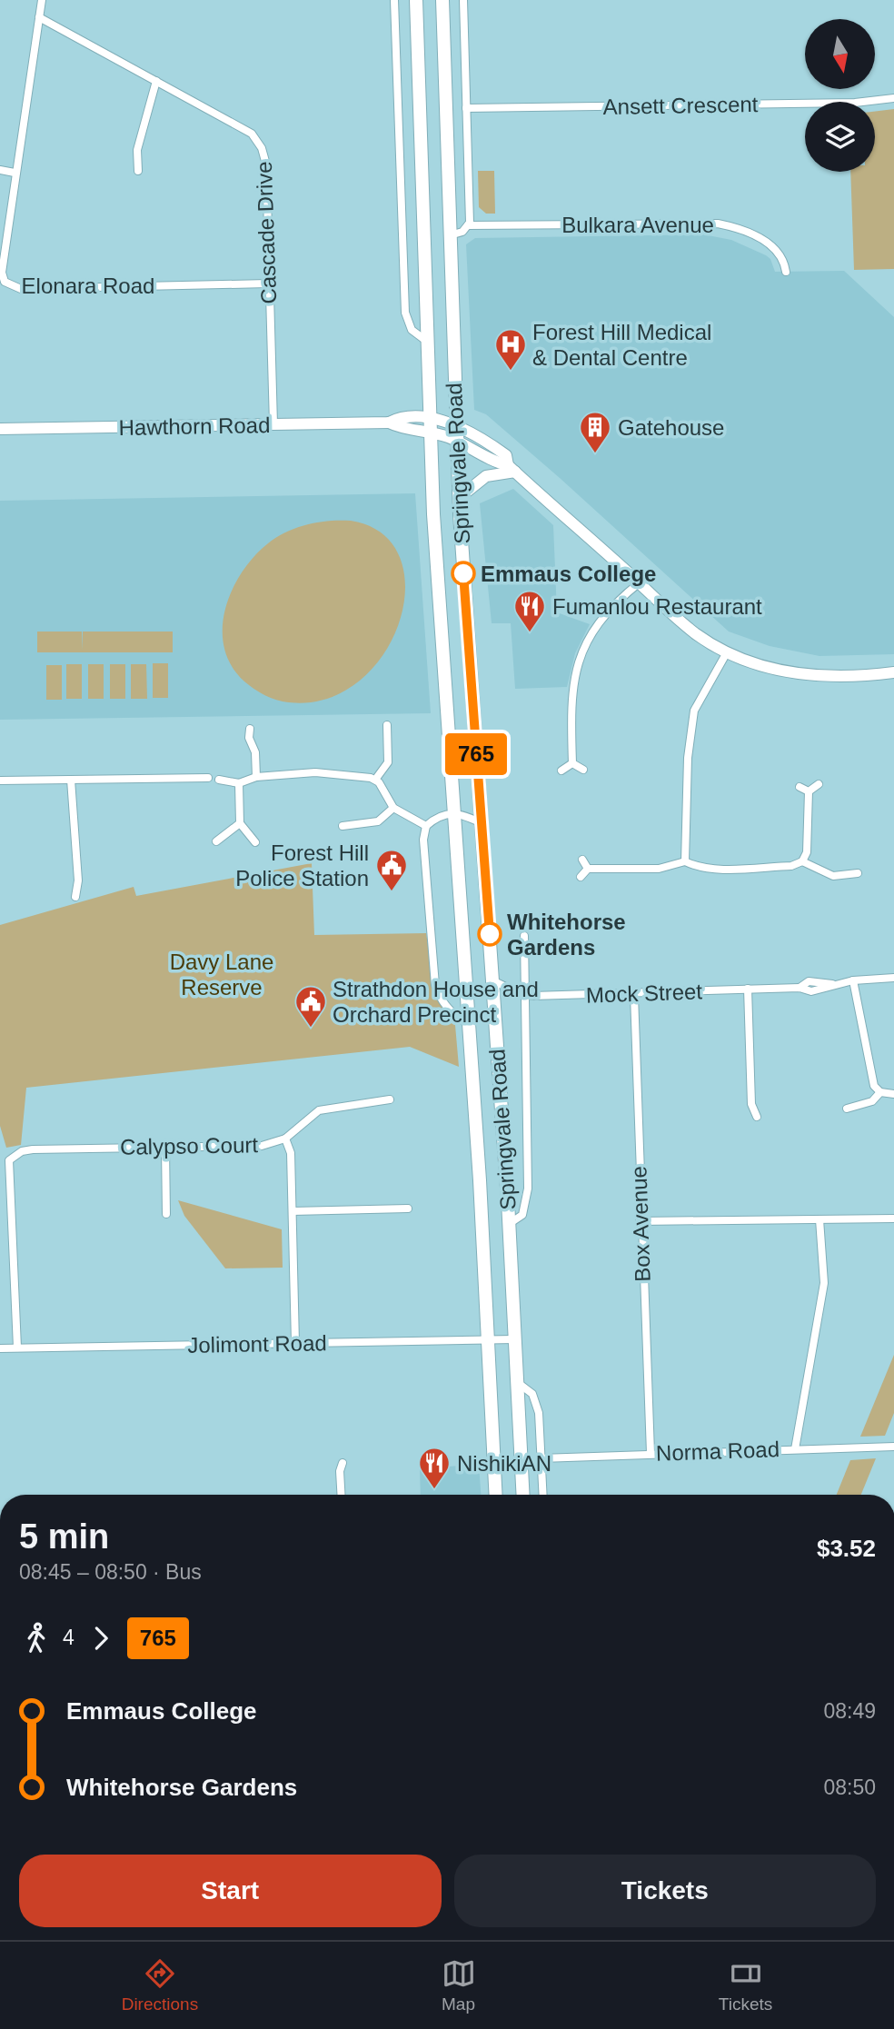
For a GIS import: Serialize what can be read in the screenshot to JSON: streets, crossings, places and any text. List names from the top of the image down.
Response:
{
  "streets": {
    "highway": ["Springvale Road"],
    "main road": ["Hawthorn Road"],
    "street": [
      "Ansett Crescent",
      "Bulkara Avenue",
      "Cascade Drive",
      "Elonara Road",
      "Mock Street",
      "Calypso Court",
      "Box Avenue",
      "Jolimont Road",
      "Norma Road"
    ]
  },
  "crossings": [
    ["Cascade Drive", "Elonara Road"],
    ["Cascade Drive", "Hawthorn Road"],
    ["Hawthorn Road", "Springvale Road"],
    ["Springvale Road", "Mock Street"],
    ["Springvale Road", "Jolimont Road"],
    ["Mock Street", "Box Avenue"],
    ["Calypso Court", "Jolimont Road"],
    ["Box Avenue", "Norma Road"]
  ],
  "parks": ["Davy Lane Reserve"],
  "places": {
    "hospital": ["Forest Hill Medical & Dental Centre"],
    "building": ["Gatehouse"],
    "other": ["Emmaus College", "Whitehorse Gardens"],
    "restaurant": ["Fumanlou Restaurant", "NishikiAN"],
    "public building": ["Forest Hill Police Station", "Strathdon House and Orchard Precinct"]
  },
  "lines": ["bus line 765"],
  "north": "bottom",
  "page": {
    "on_map": "765",
    "heading": ["5 min", "08:45 – 08:50 · Bus", "$3.52"],
    "legs": ["4", "765"],
    "list": [
      {
        "name": "Emmaus College",
        "value": "08:49"
      },
      {
        "name": "Whitehorse Gardens",
        "value": "08:50"
      }
    ],
    "buttons": ["Start", "Tickets"],
    "tabs": ["Directions", "Map", "Tickets"]
  }
}
